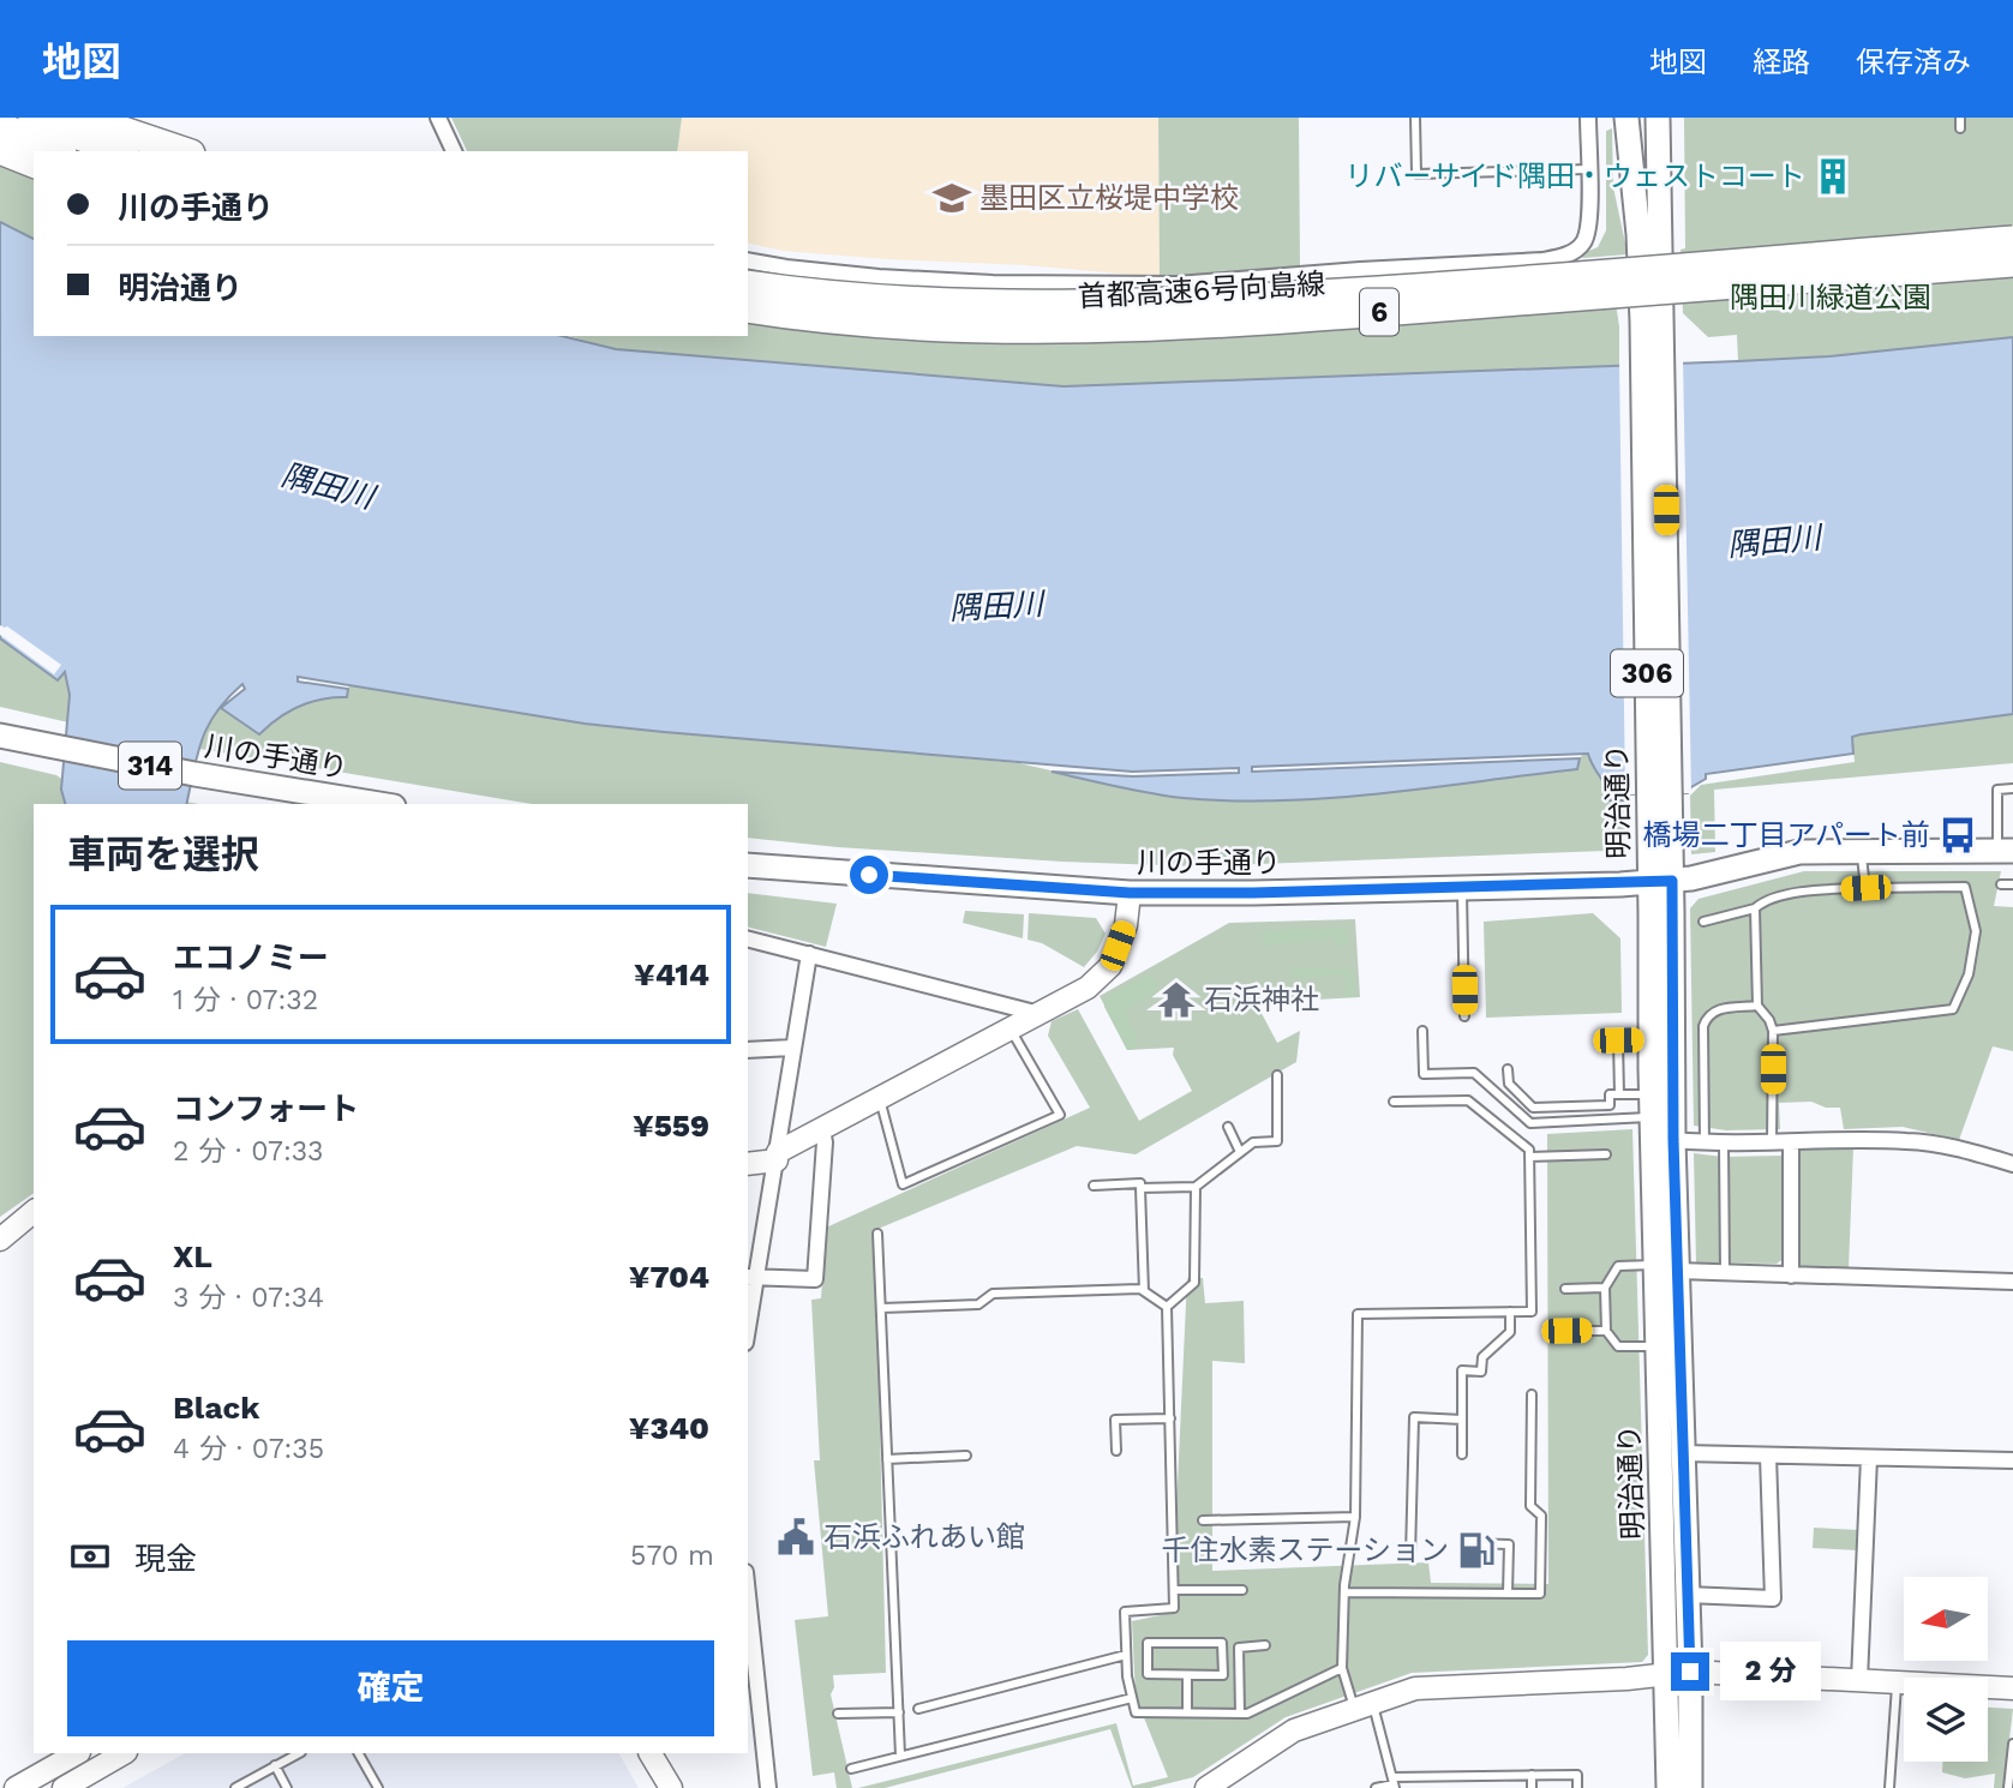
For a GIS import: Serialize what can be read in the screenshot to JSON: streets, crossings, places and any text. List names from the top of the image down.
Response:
{
  "streets": {
    "highway": ["首都高速6号向島線", "6"],
    "main road": [
      "306",
      "川の手通り",
      "314",
      "明治通り"
    ]
  },
  "crossings": [
    ["川の手通り", "明治通り"]
  ],
  "water": ["隅田川"],
  "parks": ["隅田川緑道公園"],
  "places": {
    "building": ["リバーサイド隅田・ウェストコート"],
    "school or university": ["墨田区立桜堤中学校"],
    "bus stop": ["橋場二丁目アパート前"],
    "temple": ["石浜神社"],
    "public building": ["石浜ふれあい館"],
    "fuel station": ["千住水素ステーション"]
  },
  "north": "left",
  "page": {
    "header": "地図",
    "nav": ["地図", "経路", "保存済み"],
    "banner": ["川の手通り", "明治通り"],
    "heading": "車両を選択",
    "list": [
      {
        "name": "エコノミー",
        "note": "1 分 · 07:32",
        "value": "¥414"
      },
      {
        "name": "コンフォート",
        "note": "2 分 · 07:33",
        "value": "¥559"
      },
      {
        "name": "XL",
        "note": "3 分 · 07:34",
        "value": "¥704"
      },
      {
        "name": "Black",
        "note": "4 分 · 07:35",
        "value": "¥340"
      }
    ],
    "pay": ["現金", "570 m"],
    "buttons": "確定",
    "bubble": "2 分"
  }
}
